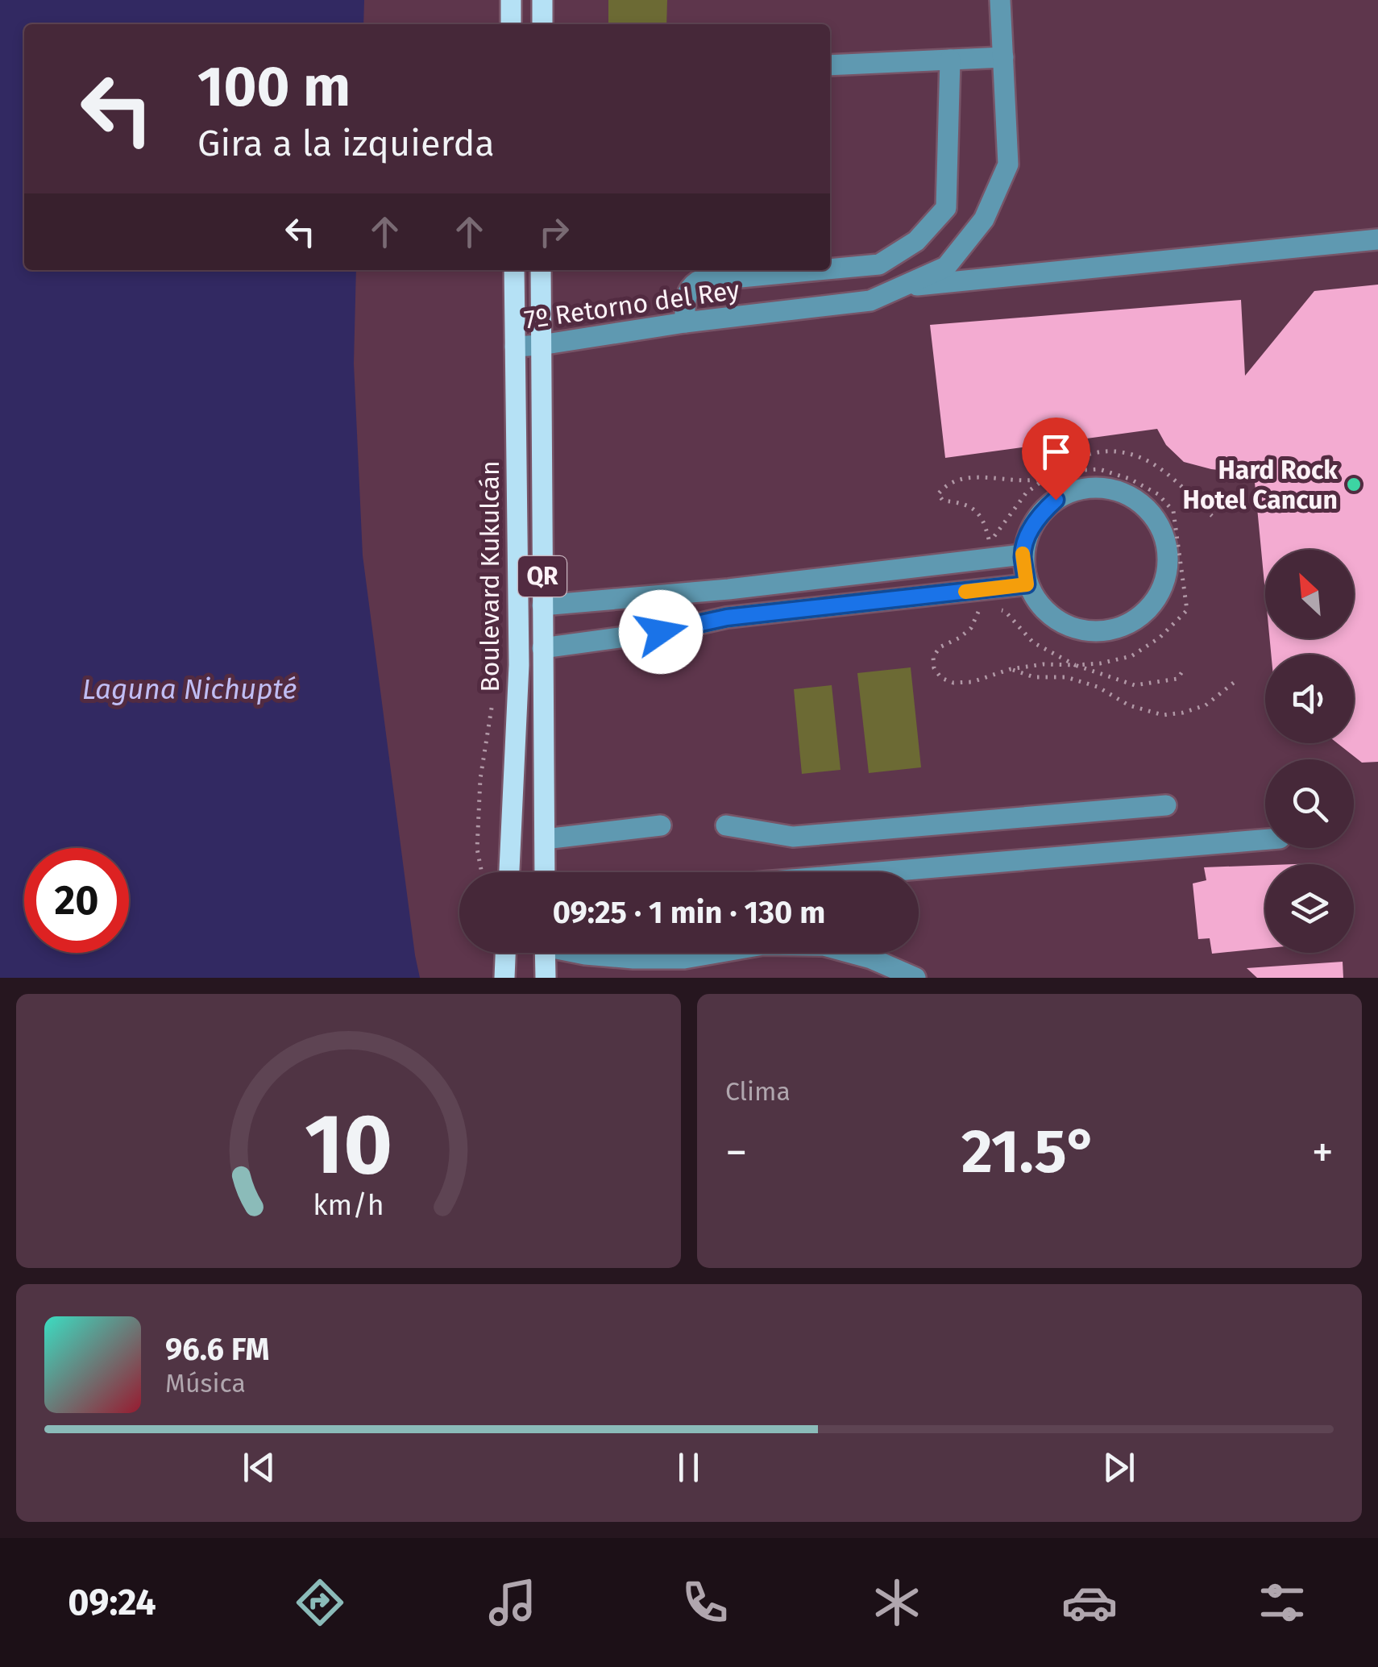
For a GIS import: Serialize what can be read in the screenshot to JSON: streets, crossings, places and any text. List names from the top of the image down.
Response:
{
  "streets": {
    "main road": ["Boulevard Kukulcán", "QR"],
    "street": ["7º Retorno del Rey"]
  },
  "crossings": [
    ["7º Retorno del Rey", "Boulevard Kukulcán"]
  ],
  "water": ["Laguna Nichupté"],
  "places": ["Hard Rock Hotel Cancun"],
  "north": "top left",
  "page": {
    "turn": ["100 m", "Gira a la izquierda"],
    "limit": "20",
    "trip": "09:25 · 1 min · 130 m",
    "tile": "Clima",
    "heat": ["−", "21.5°", "+"],
    "song": ["96.6 FM", "Música"],
    "tabs": "09:24",
    "gauge": ["10", "km/h"]
  }
}
